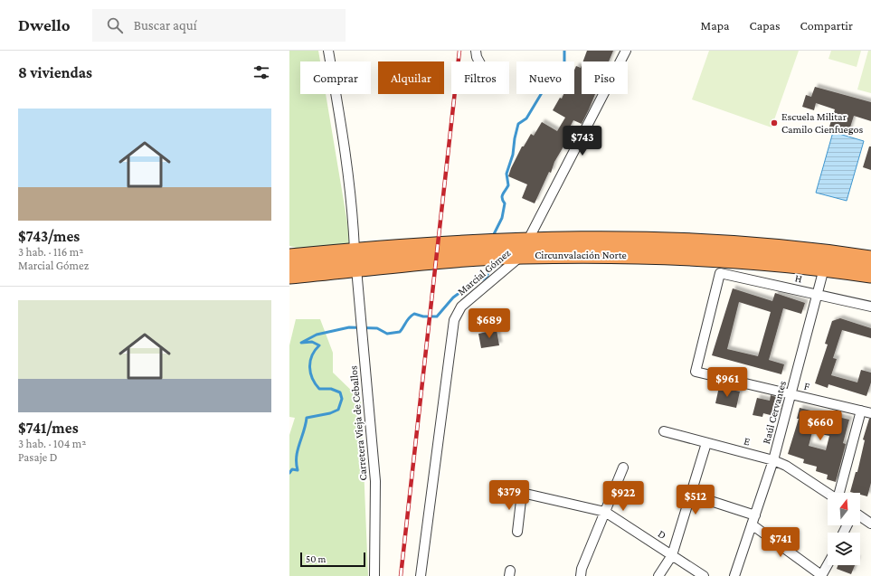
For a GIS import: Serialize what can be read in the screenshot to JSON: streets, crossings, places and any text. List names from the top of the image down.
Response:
{
  "streets": {
    "highway": ["Circunvalación Norte"],
    "street": [
      "Marcial Gómez",
      "H",
      "F",
      "Raúl Cervantes",
      "Carretera Vieja de Ceballos",
      "E",
      "D"
    ]
  },
  "crossings": [
    ["Circunvalación Norte", "Marcial Gómez"],
    ["Circunvalación Norte", "Raúl Cervantes"],
    ["Circunvalación Norte", "Carretera Vieja de Ceballos"],
    ["H", "F"],
    ["H", "Raúl Cervantes"],
    ["F", "Raúl Cervantes"],
    ["Raúl Cervantes", "E"]
  ],
  "places": ["Escuela Militar Camilo Cienfuegos"],
  "scale_bar": "50 m",
  "north": "top",
  "page": {
    "header": "Dwello",
    "search": "Buscar aquí",
    "nav": ["Mapa", "Capas", "Compartir"],
    "heading": "8 viviendas",
    "chip": [
      "Comprar",
      "Alquilar",
      "Filtros",
      "Nuevo",
      "Piso"
    ],
    "list": [
      {
        "name": "$743/mes",
        "note": "3 hab. · 116 m² · Marcial Gómez"
      },
      {
        "name": "$741/mes",
        "note": "3 hab. · 104 m² · Pasaje D"
      }
    ],
    "price": [
      "$743",
      "$689",
      "$961",
      "$660",
      "$379",
      "$922",
      "$512",
      "$741"
    ],
    "scale": "50 m"
  }
}
